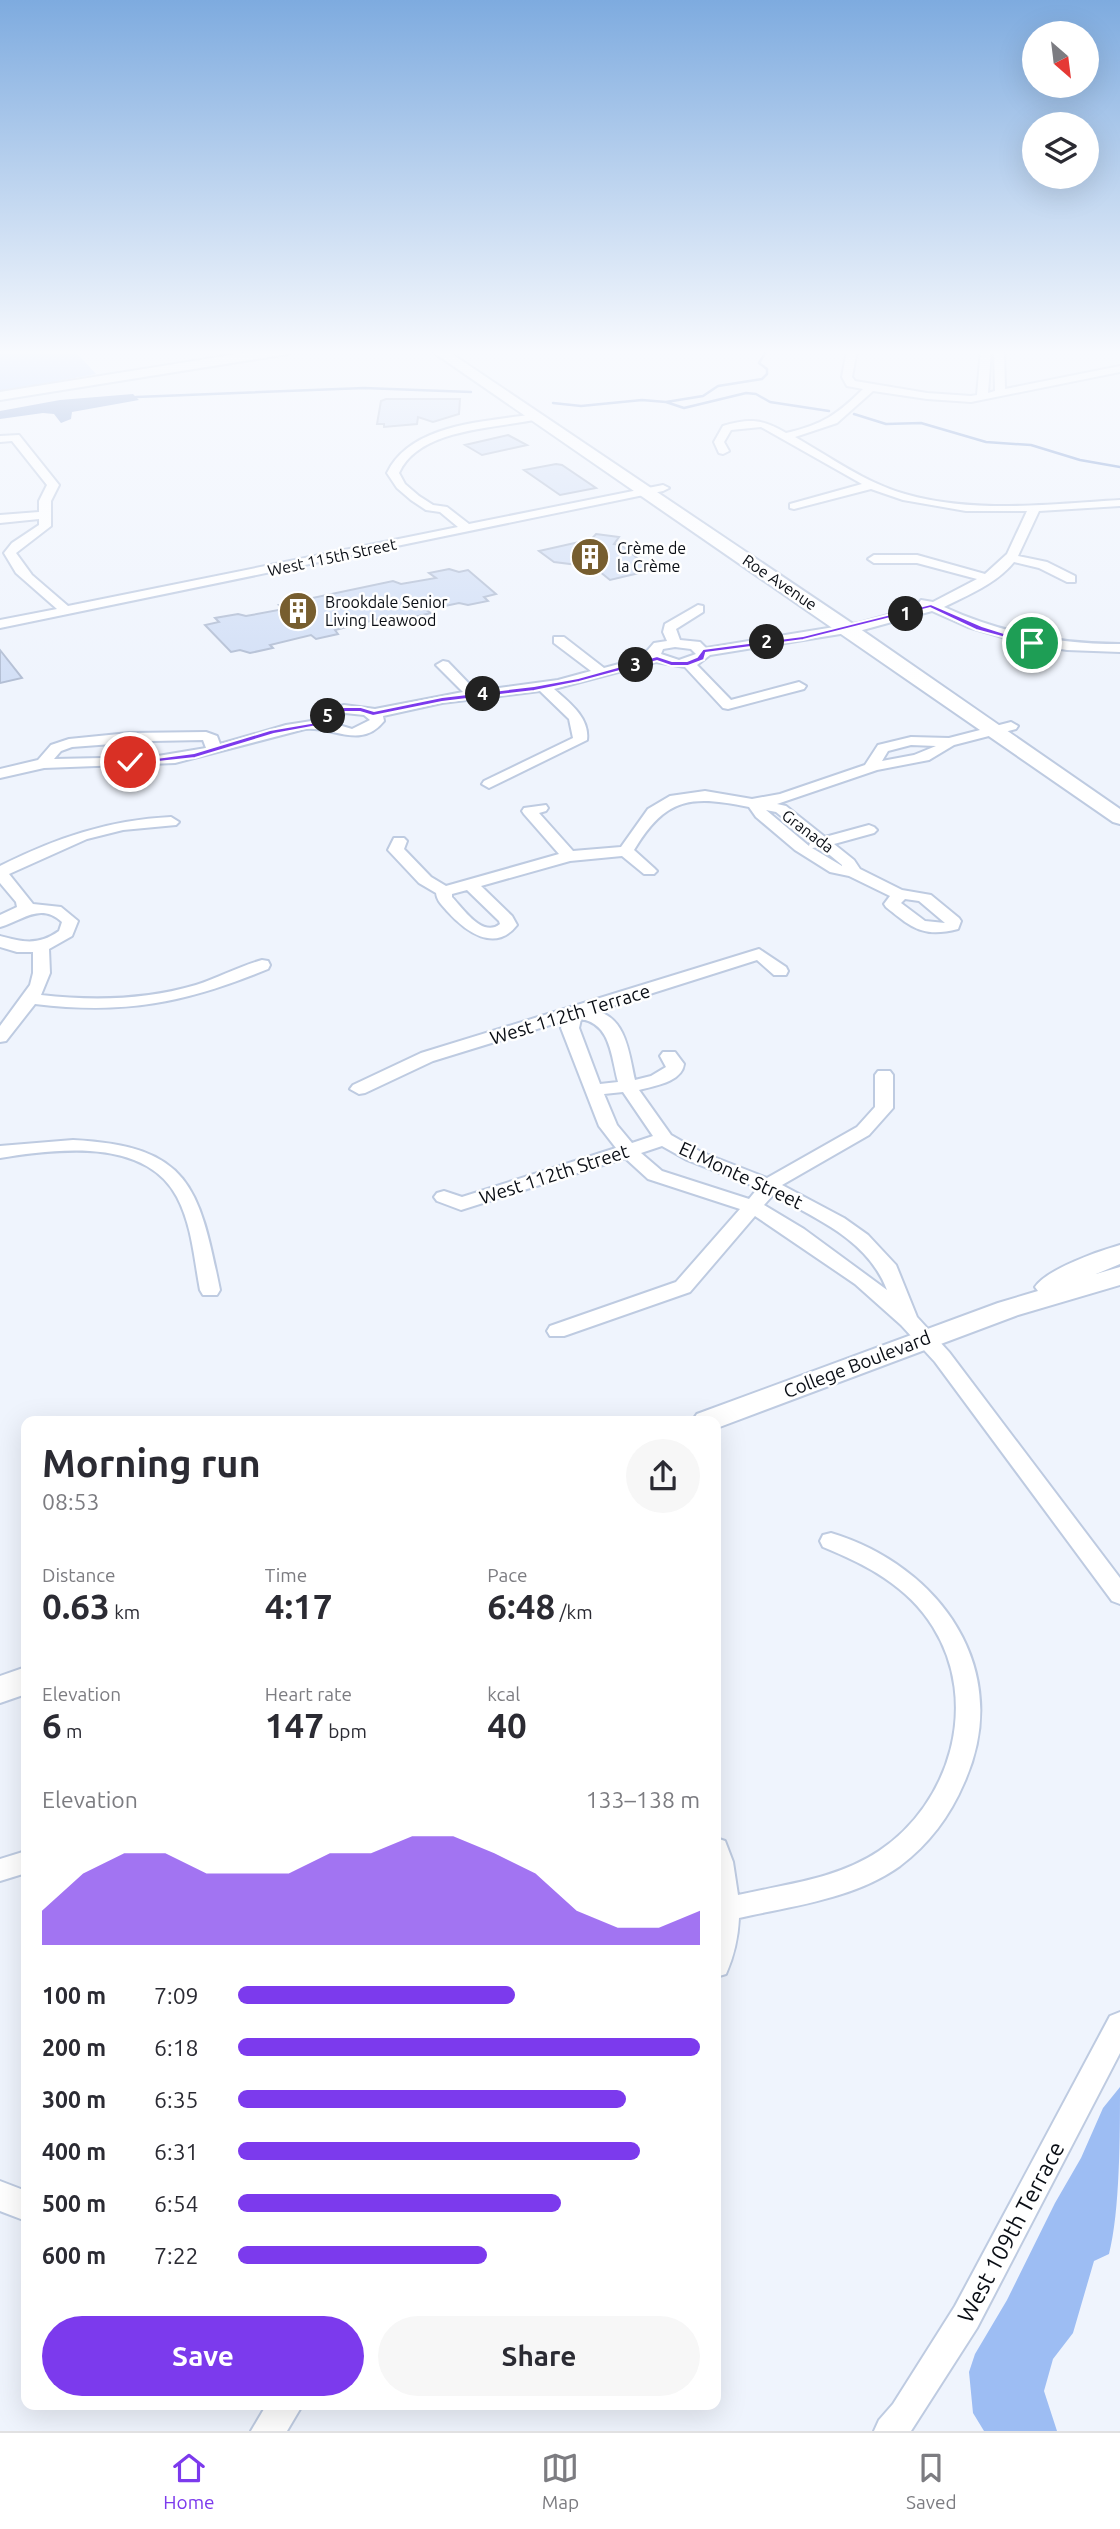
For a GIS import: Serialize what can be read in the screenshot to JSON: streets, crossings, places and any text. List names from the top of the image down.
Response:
{
  "streets": {
    "main road": ["Roe Avenue", "College Boulevard"],
    "street": [
      "West 115th Street",
      "Granada",
      "West 112th Terrace",
      "West 112th Street",
      "El Monte Street",
      "West 109th Terrace"
    ]
  },
  "crossings": [
    ["West 115th Street", "Roe Avenue"],
    ["West 112th Terrace", "El Monte Street"],
    ["West 112th Street", "El Monte Street"],
    ["El Monte Street", "College Boulevard"]
  ],
  "places": {
    "building": ["Crème de la Crème", "Brookdale Senior Living Leawood"]
  },
  "north": "bottom right",
  "page": {
    "pins": [
      "1",
      "2",
      "3",
      "4",
      "5"
    ],
    "heading": ["Morning run", "08:53"],
    "stats": [
      ["Distance", "0.63 km"],
      ["Time", "4:17"],
      ["Pace", "6:48 /km"],
      ["Elevation", "6 m"],
      ["Heart rate", "147 bpm"],
      ["kcal", "40"]
    ],
    "chart": ["Elevation", "133–138 m"],
    "list": [
      {
        "name": "100 m",
        "note": "7:09"
      },
      {
        "name": "200 m",
        "note": "6:18"
      },
      {
        "name": "300 m",
        "note": "6:35"
      },
      {
        "name": "400 m",
        "note": "6:31"
      },
      {
        "name": "500 m",
        "note": "6:54"
      },
      {
        "name": "600 m",
        "note": "7:22"
      }
    ],
    "buttons": ["Save", "Share"],
    "tabs": ["Home", "Map", "Saved"]
  }
}
